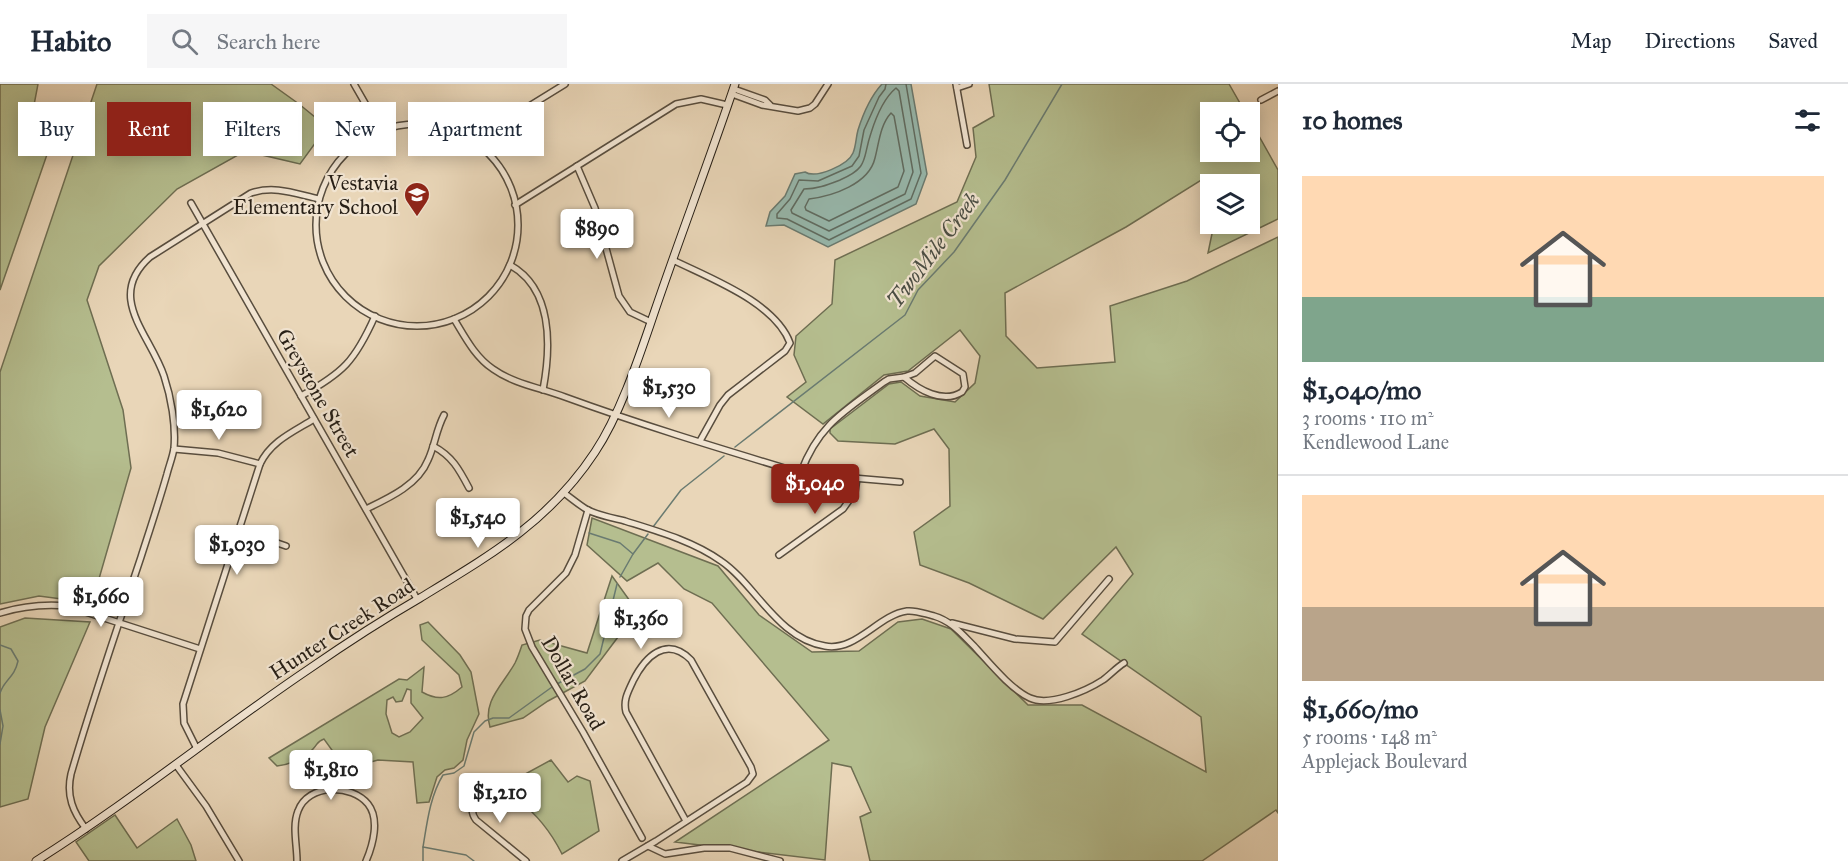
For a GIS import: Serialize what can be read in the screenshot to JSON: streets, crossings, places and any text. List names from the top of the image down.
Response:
{
  "streets": {
    "main road": ["Hunter Creek Road"],
    "street": ["Greystone Street", "Dollar Road"]
  },
  "crossings": [
    ["Greystone Street", "Hunter Creek Road"]
  ],
  "water": ["TwoMile Creek"],
  "places": {
    "school or university": ["Vestavia Elementary School"]
  },
  "page": {
    "header": "Habito",
    "search": "Search here",
    "nav": ["Map", "Directions", "Saved"],
    "heading": "10 homes",
    "chip": [
      "Buy",
      "Rent",
      "Filters",
      "New",
      "Apartment"
    ],
    "list": [
      {
        "name": "$1,040/mo",
        "note": "3 rooms · 110 m² · Kendlewood Lane"
      },
      {
        "name": "$1,660/mo",
        "note": "5 rooms · 148 m² · Applejack Boulevard"
      }
    ],
    "price": [
      "$890",
      "$1,530",
      "$1,620",
      "$1,040",
      "$1,540",
      "$1,030",
      "$1,660",
      "$1,360",
      "$1,810",
      "$1,210"
    ]
  }
}
